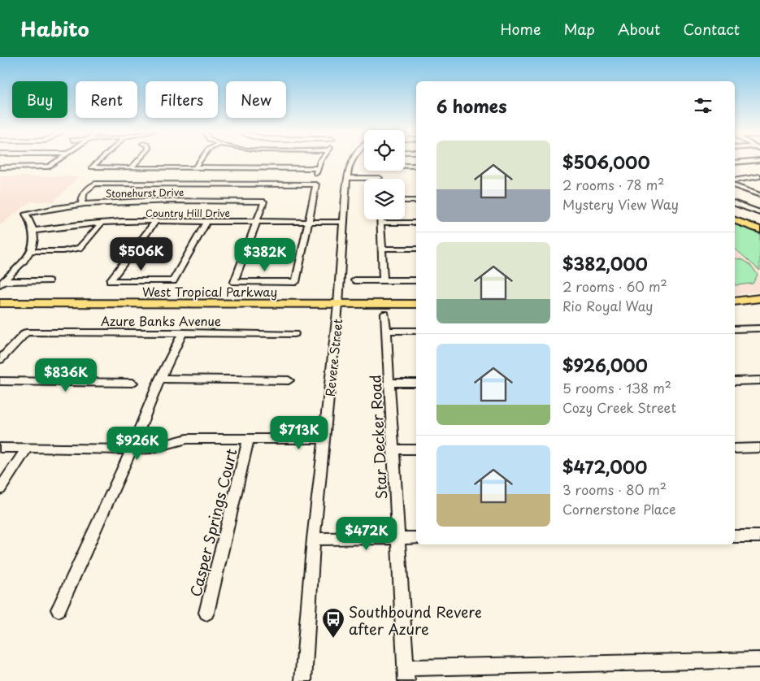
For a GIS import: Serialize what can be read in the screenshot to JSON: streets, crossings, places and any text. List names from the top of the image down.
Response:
{
  "streets": {
    "main road": ["West Tropical Parkway"],
    "street": [
      "Stonehurst Drive",
      "Country Hill Drive",
      "Azure Banks Avenue",
      "Revere Street",
      "Star Decker Road",
      "Casper Springs Court"
    ]
  },
  "crossings": [
    ["Stonehurst Drive", "Country Hill Drive"],
    ["Country Hill Drive", "Revere Street"],
    ["West Tropical Parkway", "Revere Street"]
  ],
  "places": {
    "bus stop": ["Southbound Revere after Azure"]
  },
  "page": {
    "header": "Habito",
    "nav": [
      "Home",
      "Map",
      "About",
      "Contact"
    ],
    "chip": [
      "Buy",
      "Rent",
      "Filters",
      "New"
    ],
    "heading": "6 homes",
    "list": [
      {
        "name": "$506,000",
        "note": "2 rooms · 78 m² · Mystery View Way"
      },
      {
        "name": "$382,000",
        "note": "2 rooms · 60 m² · Rio Royal Way"
      },
      {
        "name": "$926,000",
        "note": "5 rooms · 138 m² · Cozy Creek Street"
      },
      {
        "name": "$472,000",
        "note": "3 rooms · 80 m² · Cornerstone Place"
      }
    ],
    "price": [
      "$506K",
      "$382K",
      "$836K",
      "$713K",
      "$926K",
      "$472K"
    ]
  }
}
